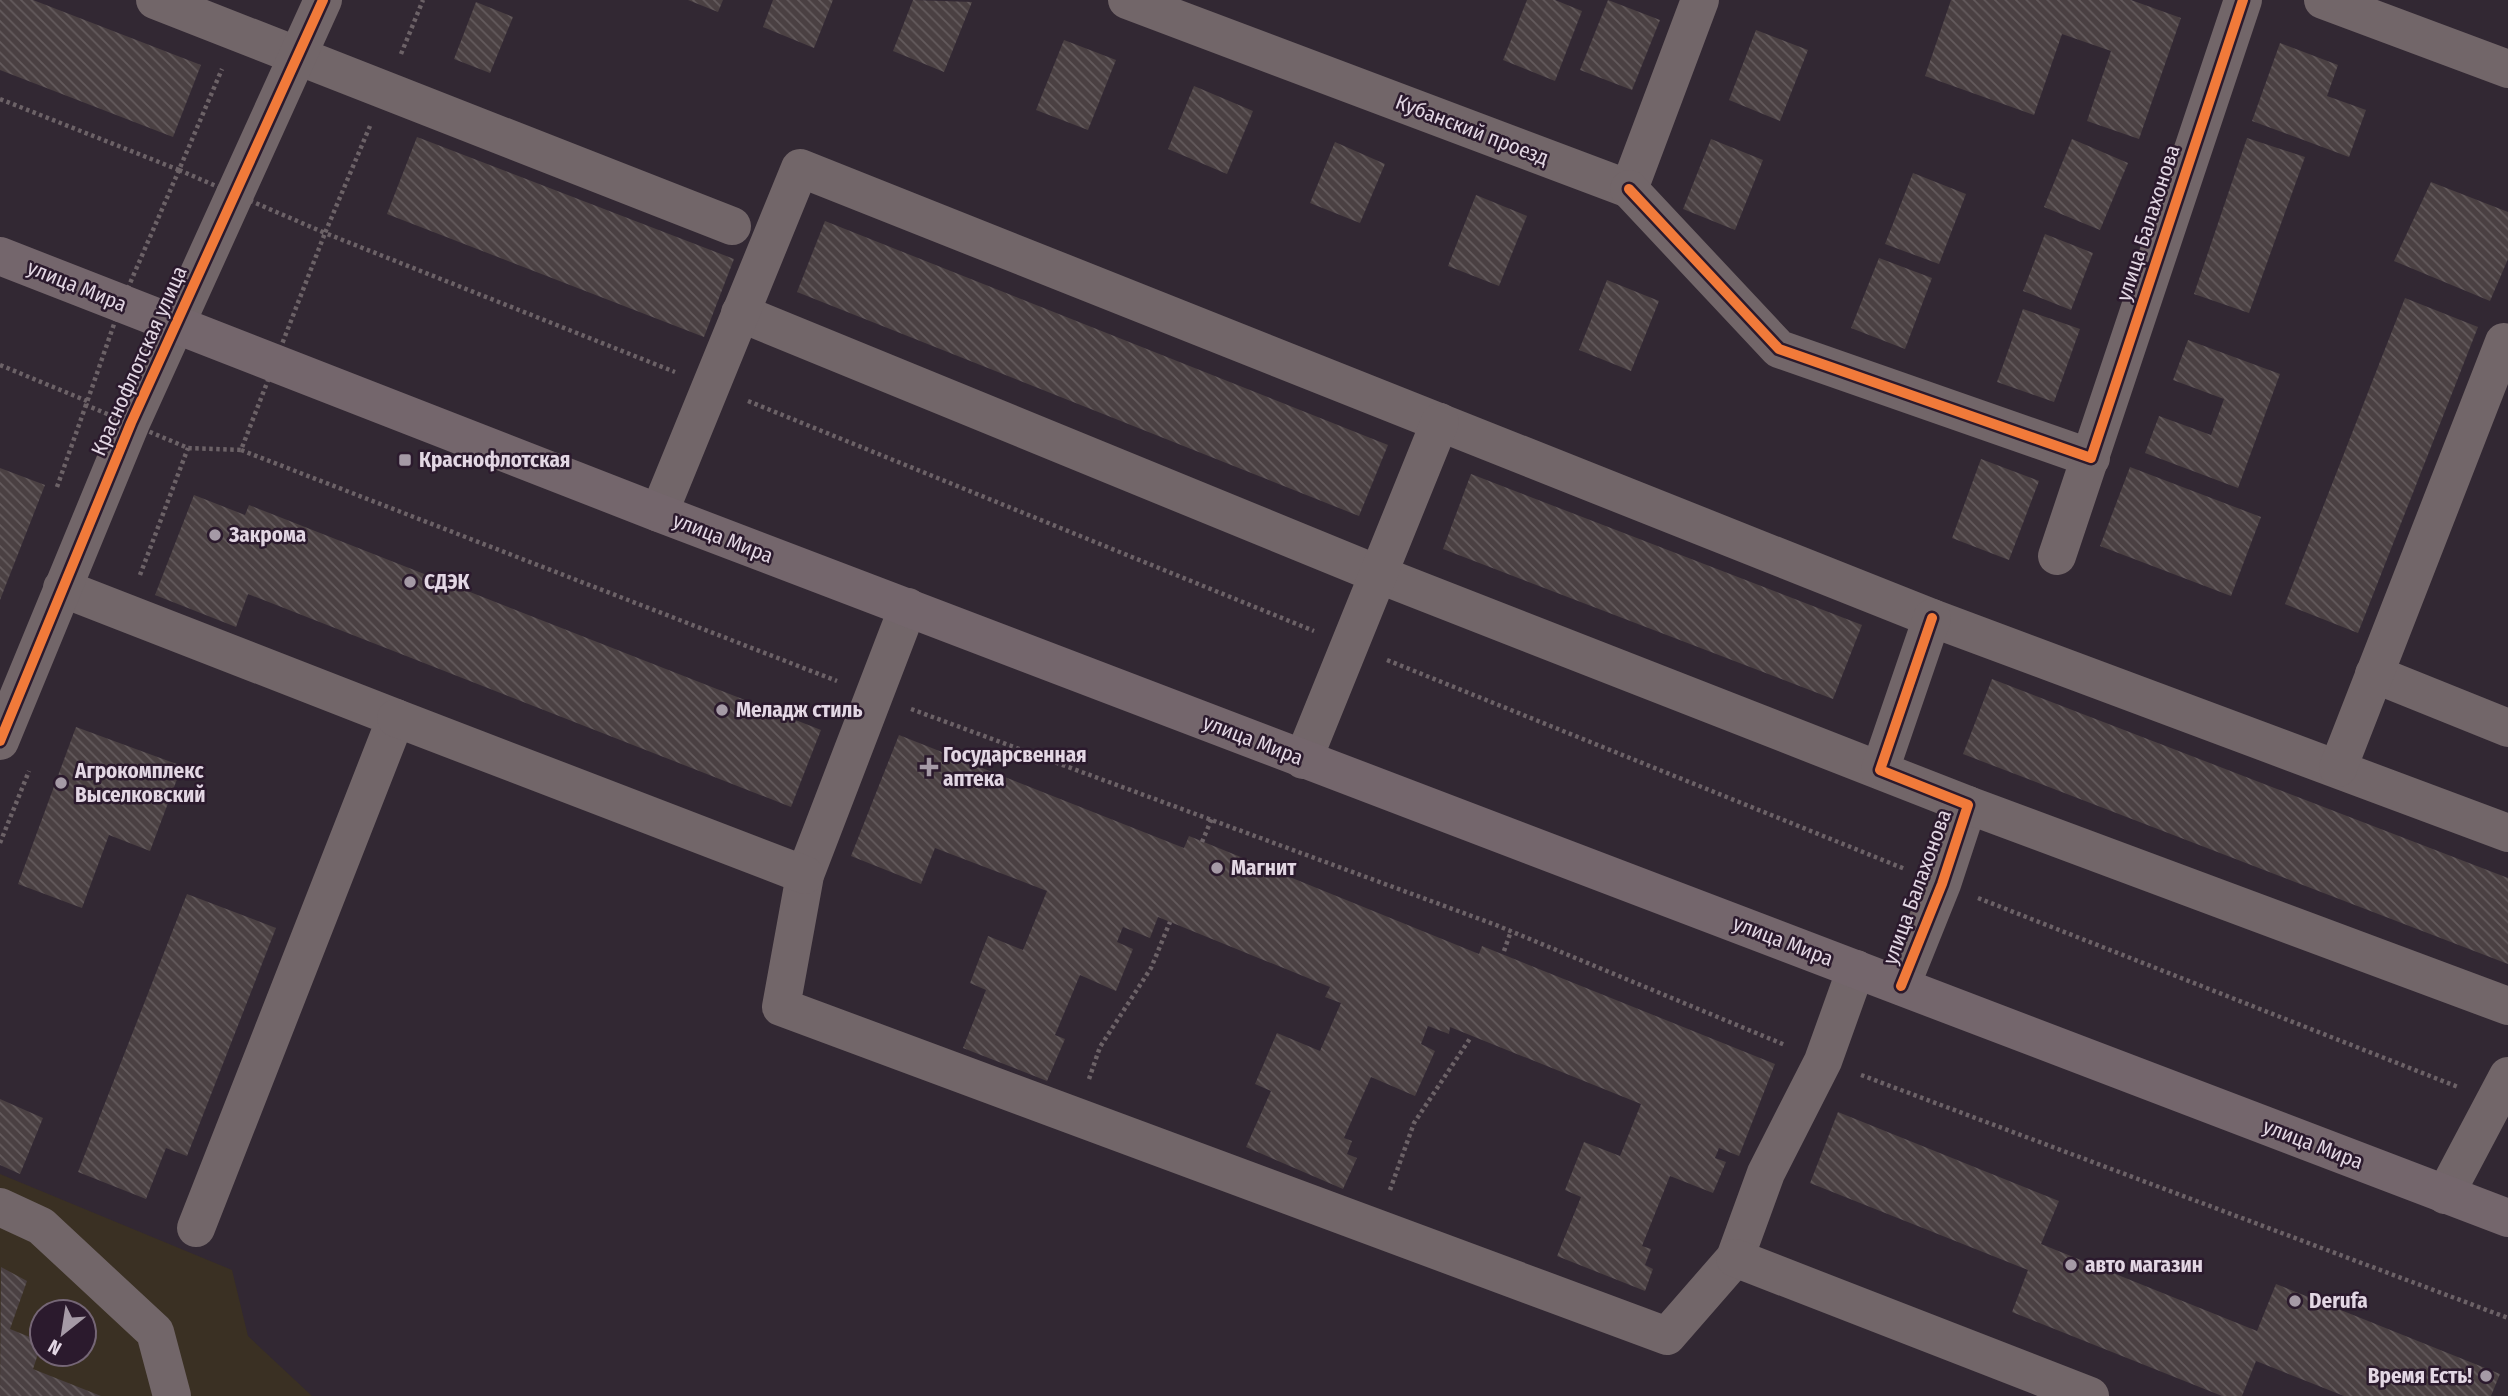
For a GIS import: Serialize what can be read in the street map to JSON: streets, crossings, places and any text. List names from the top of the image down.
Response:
{
  "streets": {
    "main road": ["улица Мира"],
    "street": ["Кубанский проезд", "улица Балахонова", "Краснофлотская улица"]
  },
  "crossings": [
    ["улица Балахонова", "улица Мира"],
    ["улица Мира", "Краснофлотская улица"]
  ],
  "places": {
    "transit": ["Краснофлотская"],
    "other": [
      "Закрома",
      "СДЭК",
      "Меладж стиль",
      "Агрокомплекс Выселковский",
      "Магнит",
      "авто магазин",
      "Derufa",
      "Время Есть!"
    ],
    "health": ["Государсвенная аптека"]
  },
  "north": "bottom left"
}
